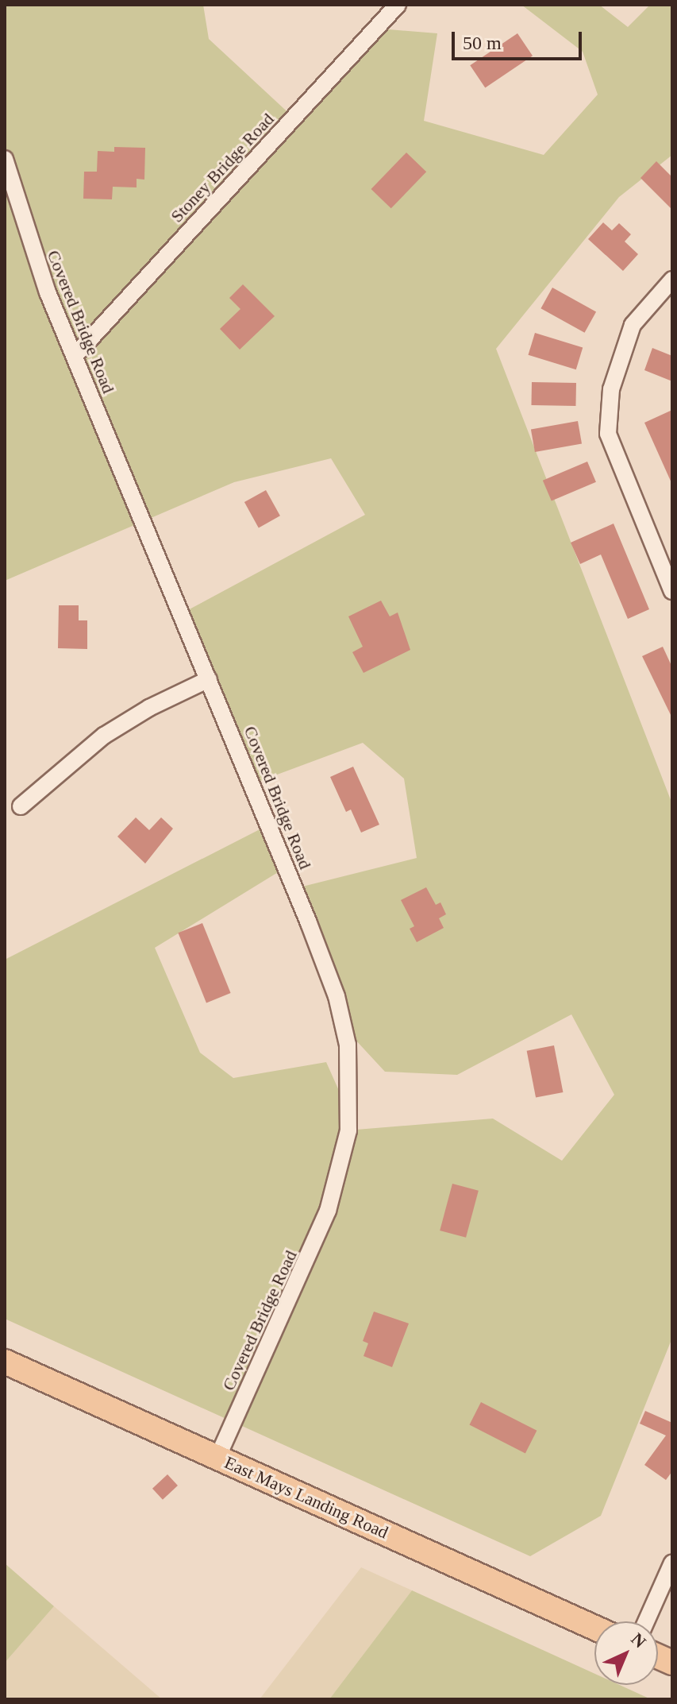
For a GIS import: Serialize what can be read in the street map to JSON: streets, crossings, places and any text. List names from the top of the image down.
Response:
{
  "streets": {
    "main road": ["East Mays Landing Road"],
    "street": ["Stoney Bridge Road", "Covered Bridge Road"]
  },
  "crossings": [
    ["Stoney Bridge Road", "Covered Bridge Road"],
    ["Covered Bridge Road", "East Mays Landing Road"]
  ],
  "scale_bar": "50 m",
  "north": "top right"
}
